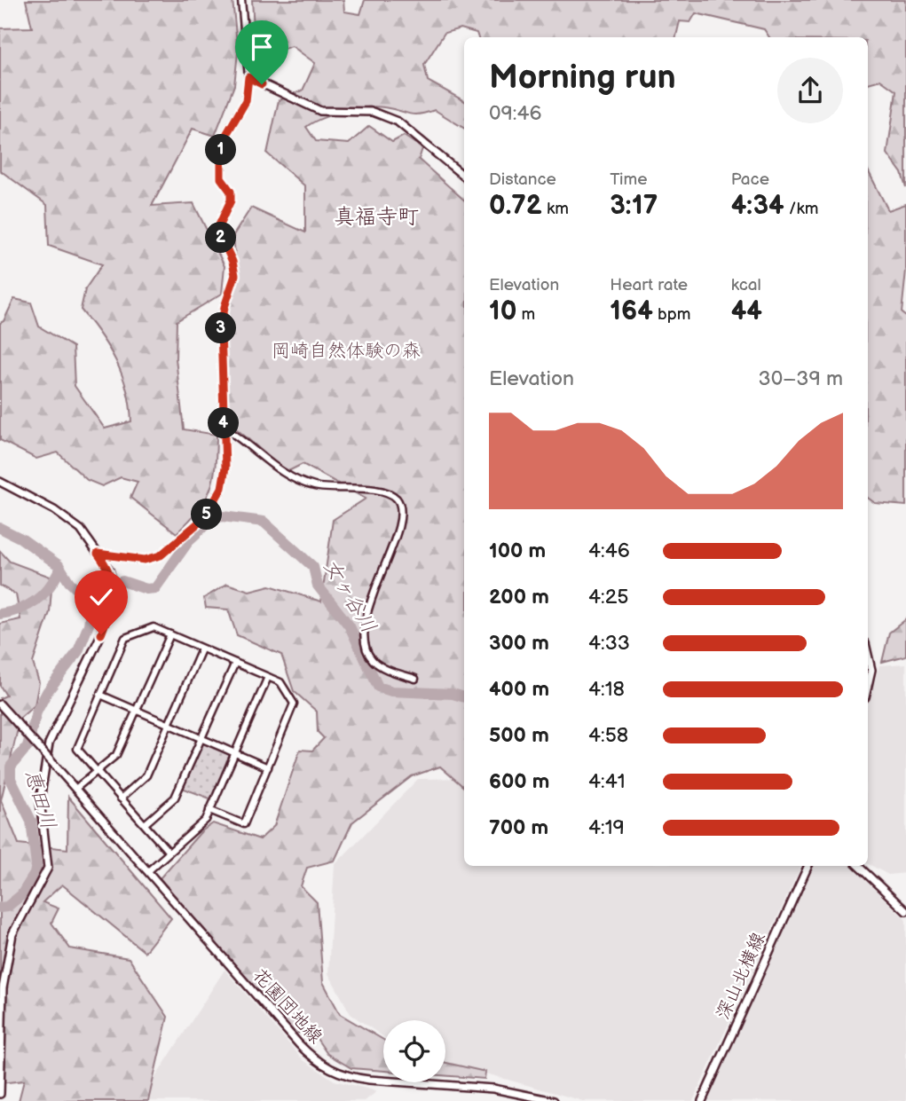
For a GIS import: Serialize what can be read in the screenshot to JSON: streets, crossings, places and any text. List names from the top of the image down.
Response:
{
  "streets": {
    "street": ["深山北横線", "花園団地線"]
  },
  "districts": ["真福寺町"],
  "water": ["女ヶ谷川", "恵田川"],
  "parks": ["岡崎自然体験の森"],
  "page": {
    "heading": ["Morning run", "09:46"],
    "pins": [
      "1",
      "2",
      "3",
      "4",
      "5"
    ],
    "stats": [
      ["Distance", "0.72 km"],
      ["Time", "3:17"],
      ["Pace", "4:34 /km"],
      ["Elevation", "10 m"],
      ["Heart rate", "164 bpm"],
      ["kcal", "44"]
    ],
    "chart": ["Elevation", "30–39 m"],
    "list": [
      {
        "name": "100 m",
        "note": "4:46"
      },
      {
        "name": "200 m",
        "note": "4:25"
      },
      {
        "name": "300 m",
        "note": "4:33"
      },
      {
        "name": "400 m",
        "note": "4:18"
      },
      {
        "name": "500 m",
        "note": "4:58"
      },
      {
        "name": "600 m",
        "note": "4:41"
      },
      {
        "name": "700 m",
        "note": "4:19"
      }
    ]
  }
}
